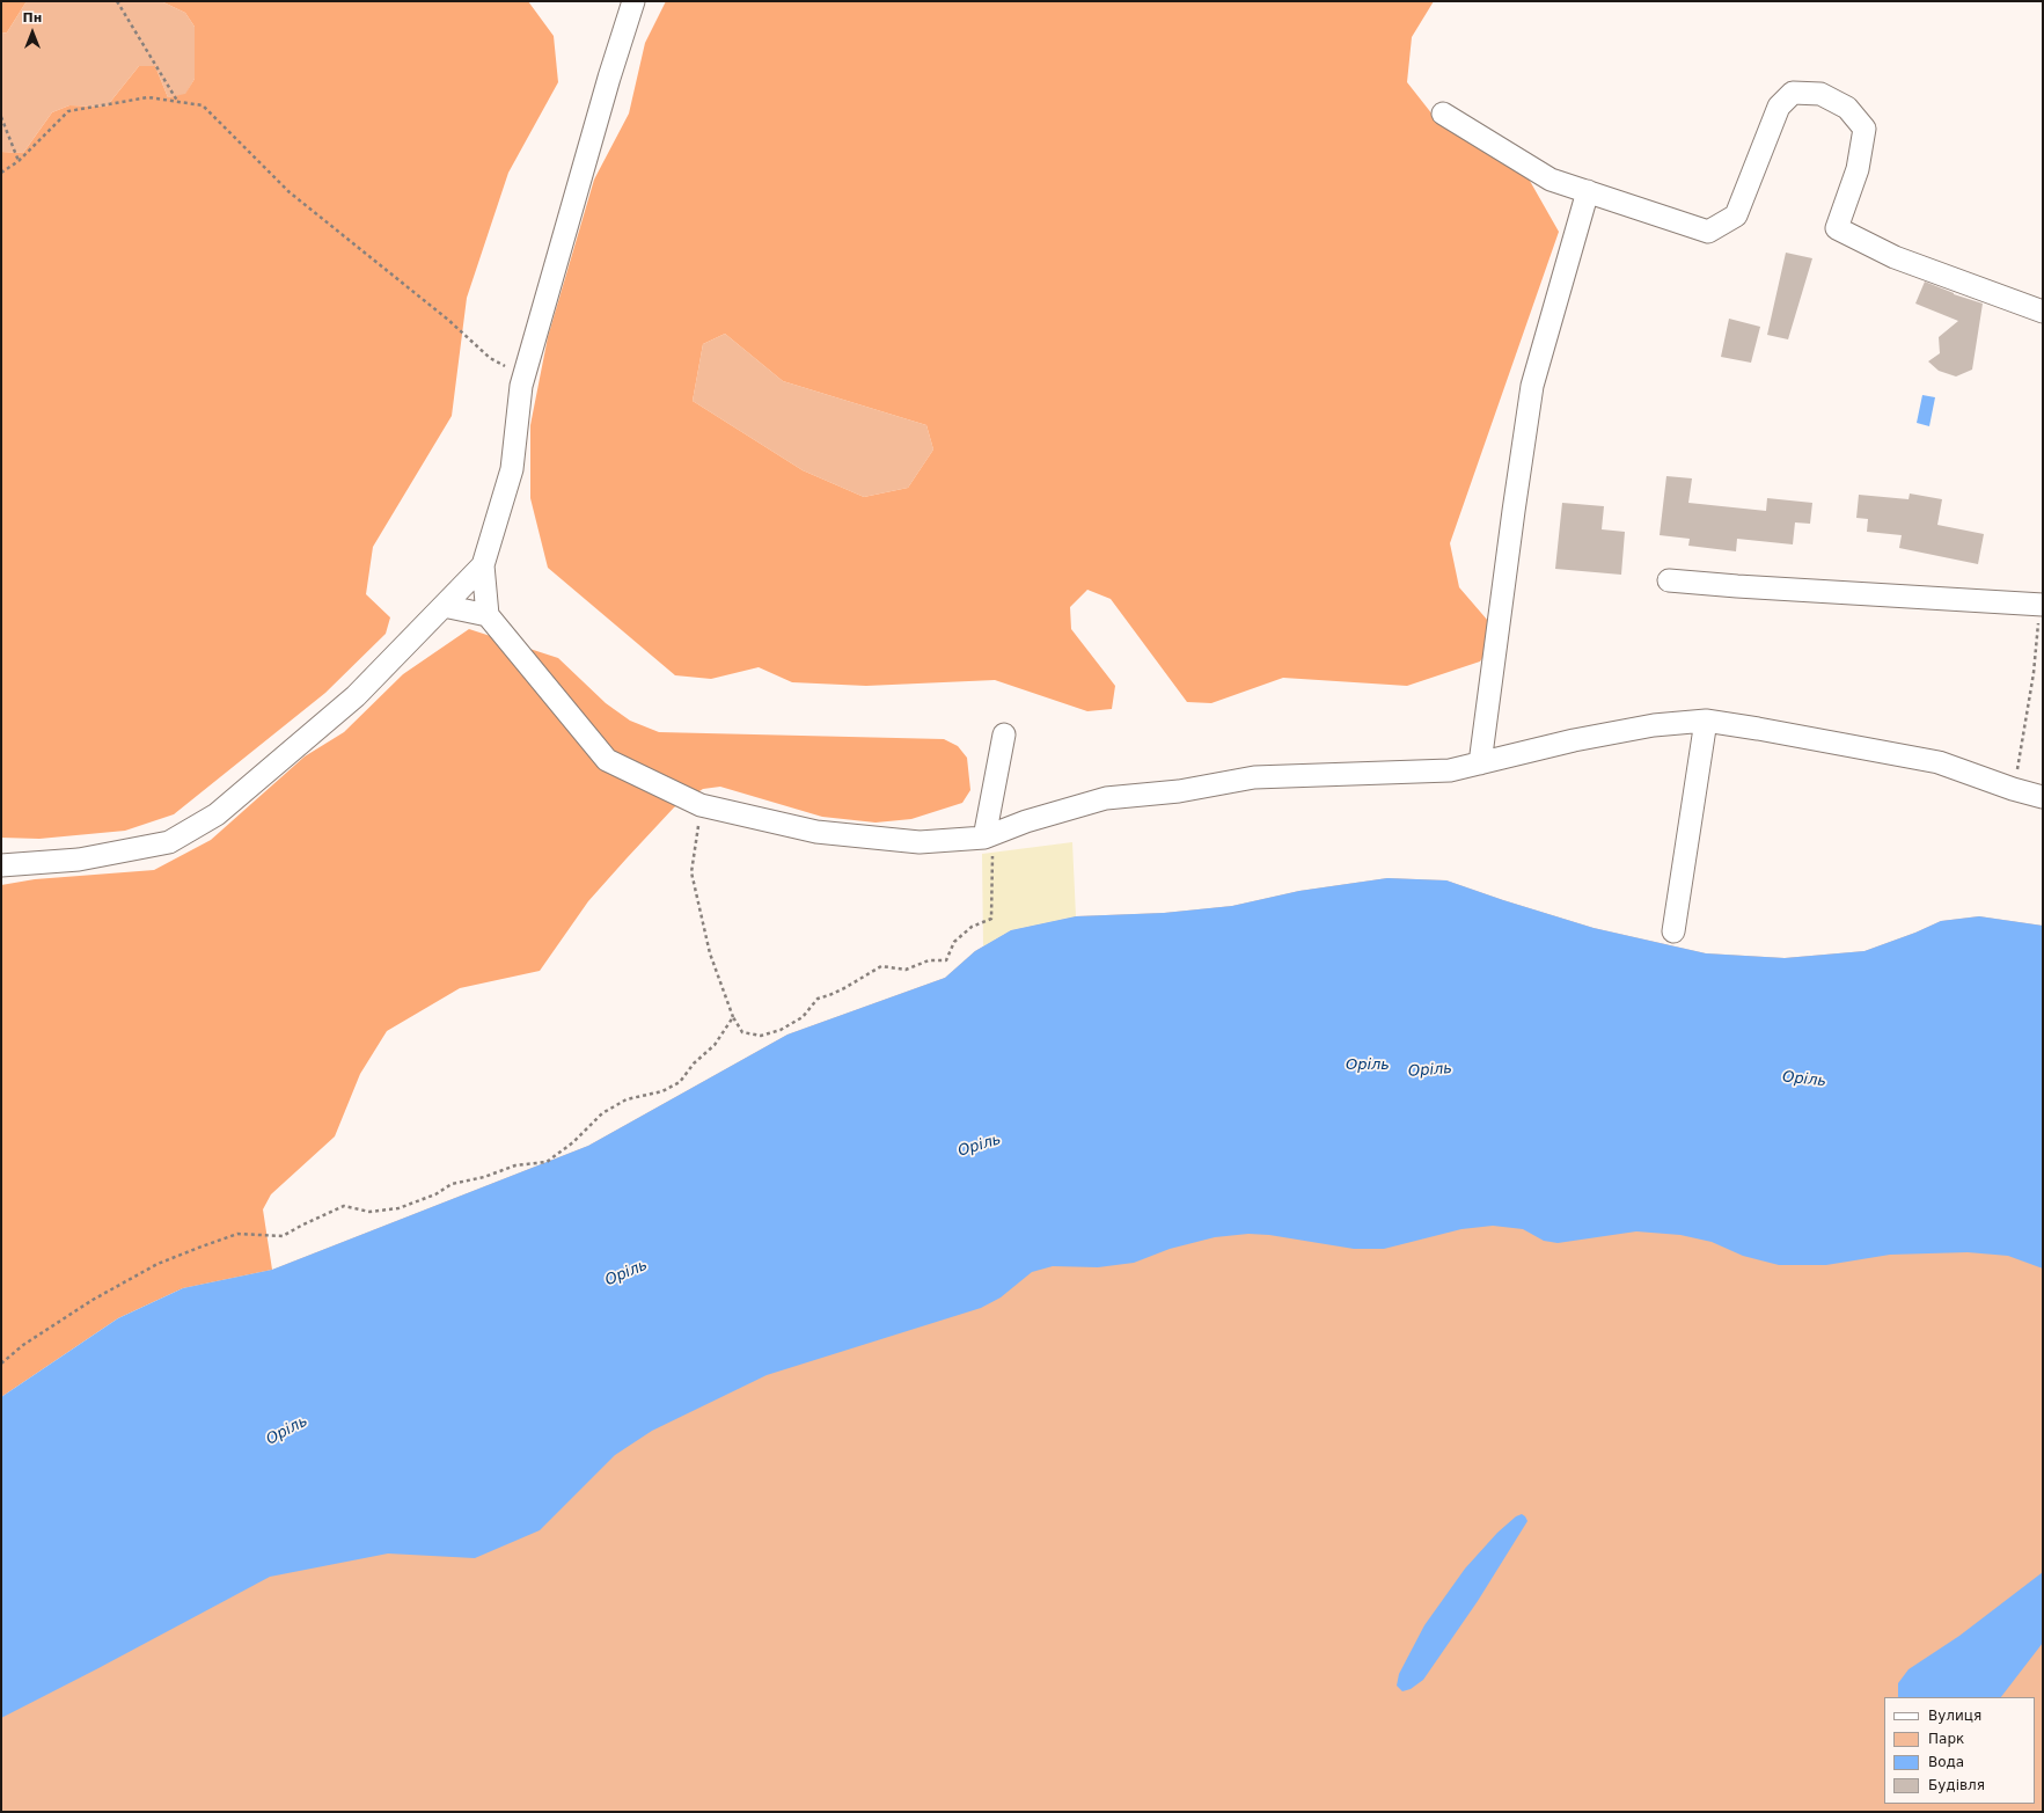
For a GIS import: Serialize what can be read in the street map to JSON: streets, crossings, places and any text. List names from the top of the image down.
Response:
{
  "water": ["Орiль", "Оріль"],
  "legend": [
    "Вулиця",
    "Парк",
    "Вода",
    "Будівля"
  ],
  "north": "top"
}
